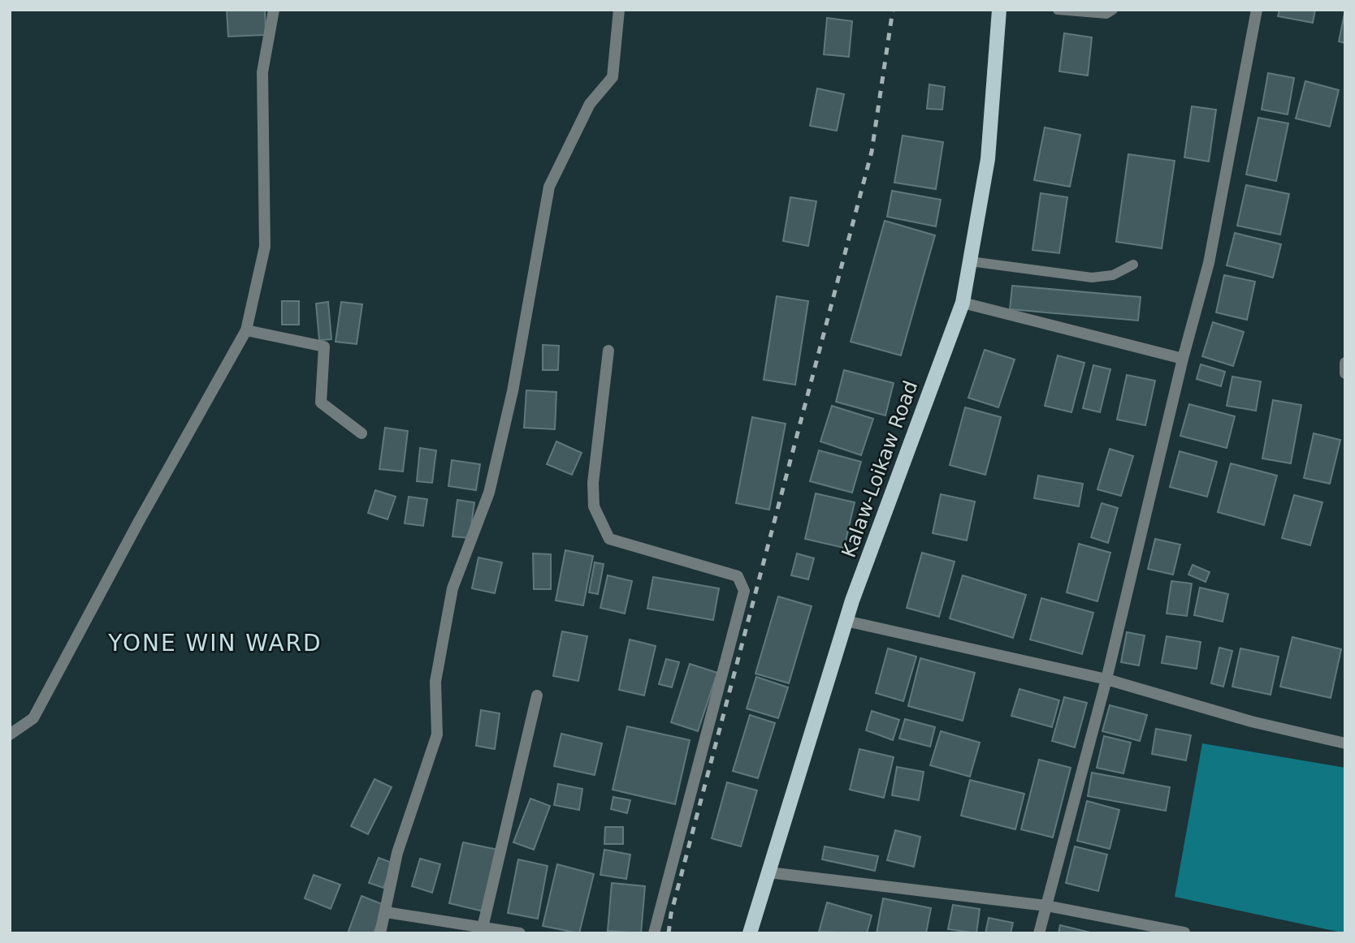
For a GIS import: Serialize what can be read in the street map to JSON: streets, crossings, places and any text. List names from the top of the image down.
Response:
{
  "streets": {
    "main road": ["Kalaw-Loikaw Road"]
  },
  "districts": ["YONE WIN WARD"]
}
